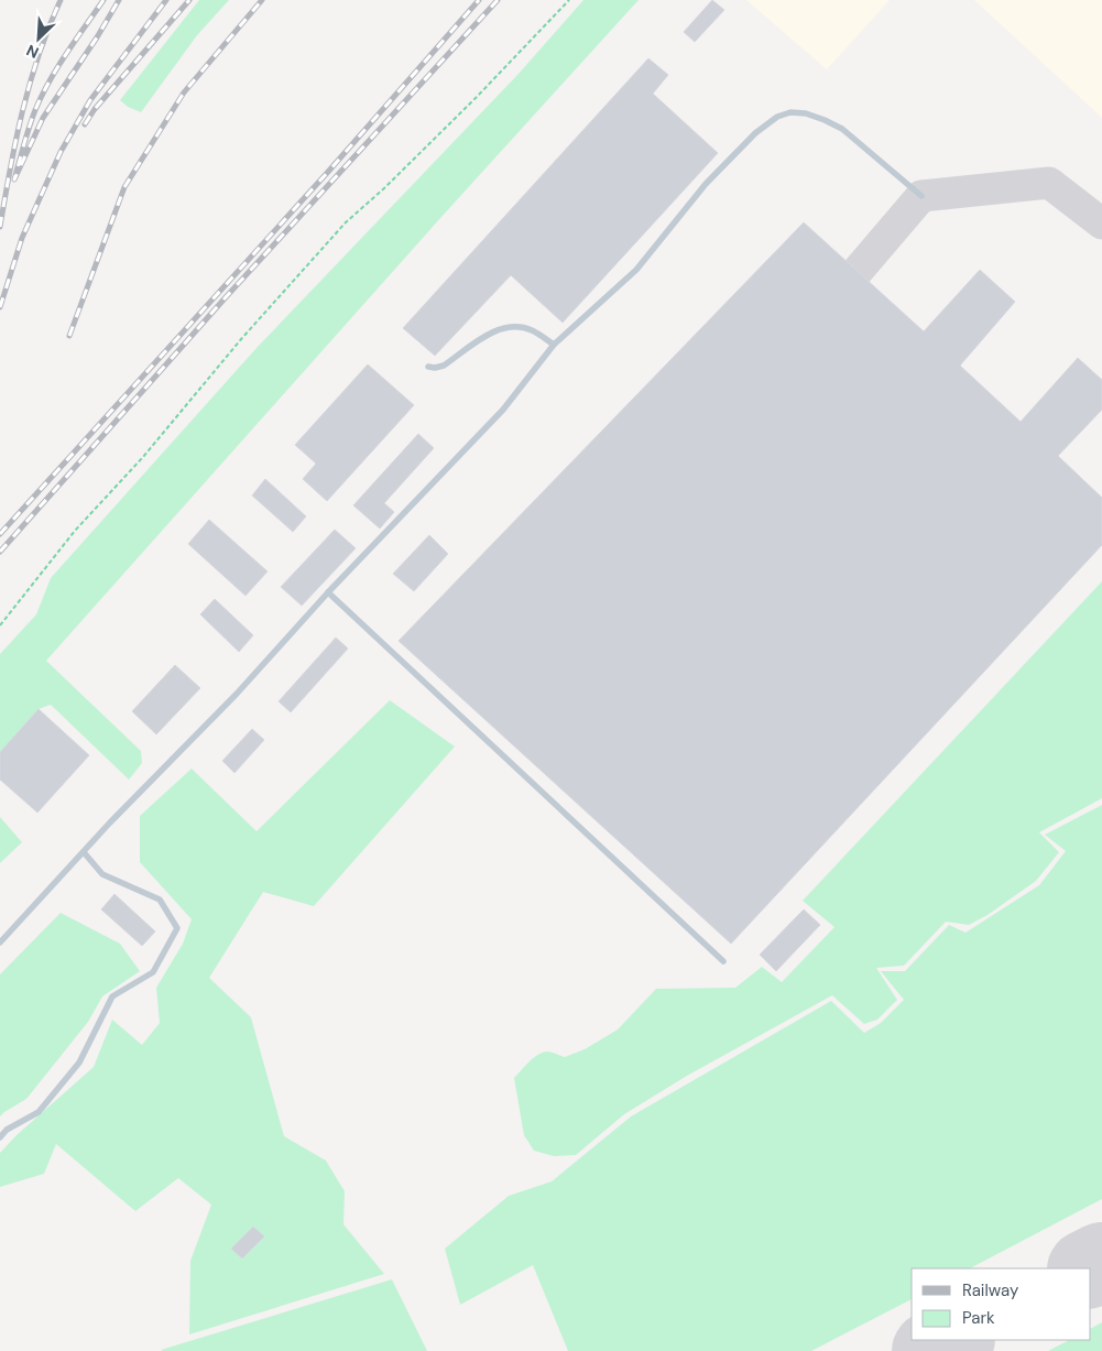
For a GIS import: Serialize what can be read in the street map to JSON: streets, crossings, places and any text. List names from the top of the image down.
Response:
{
  "legend": ["Railway", "Park"],
  "north": "bottom left"
}
